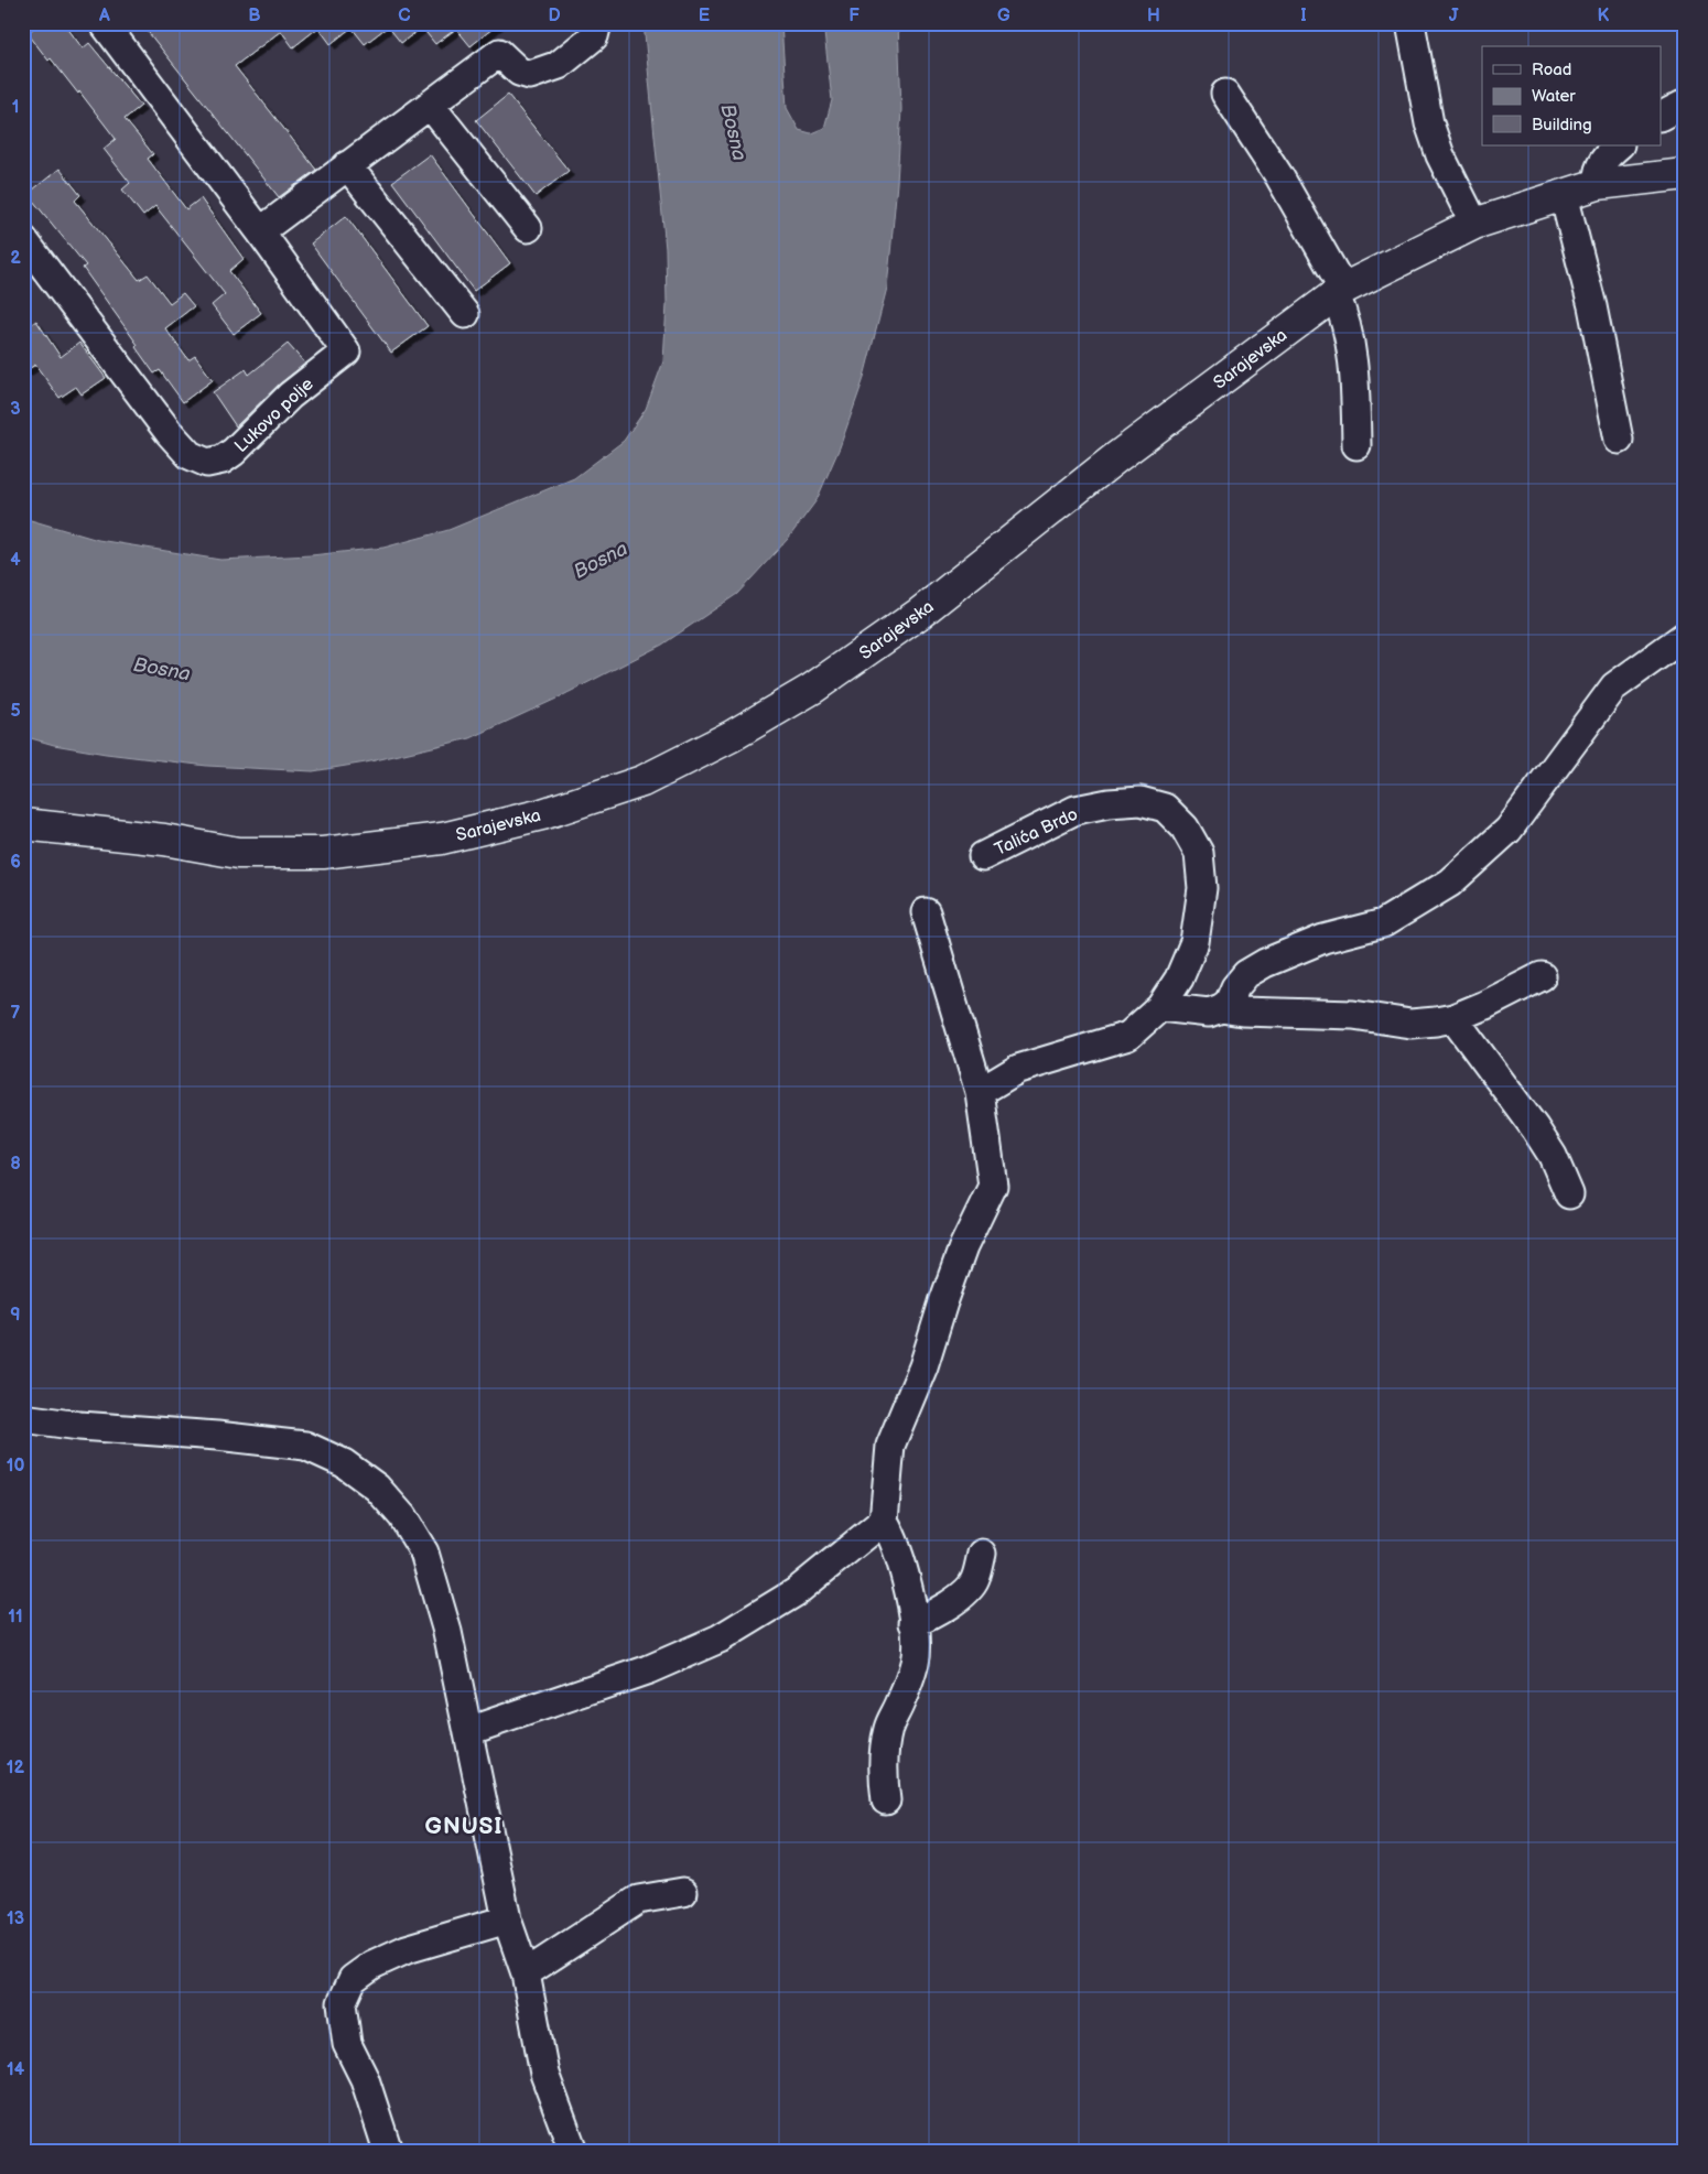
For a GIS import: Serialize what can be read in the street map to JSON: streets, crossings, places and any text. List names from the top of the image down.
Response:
{
  "streets": {
    "main road": ["Sarajevska"],
    "street": ["Lukovo polje", "Talića Brdo"]
  },
  "districts": ["GNUSI"],
  "water": ["Bosna"],
  "legend": ["Road", "Water", "Building"],
  "grid": {
    "columns": [
      "A",
      "B",
      "C",
      "D",
      "E",
      "F",
      "G",
      "H",
      "I",
      "J",
      "K"
    ],
    "rows": [
      "1",
      "2",
      "3",
      "4",
      "5",
      "6",
      "7",
      "8",
      "9",
      "10",
      "11",
      "12",
      "13",
      "14"
    ]
  }
}
